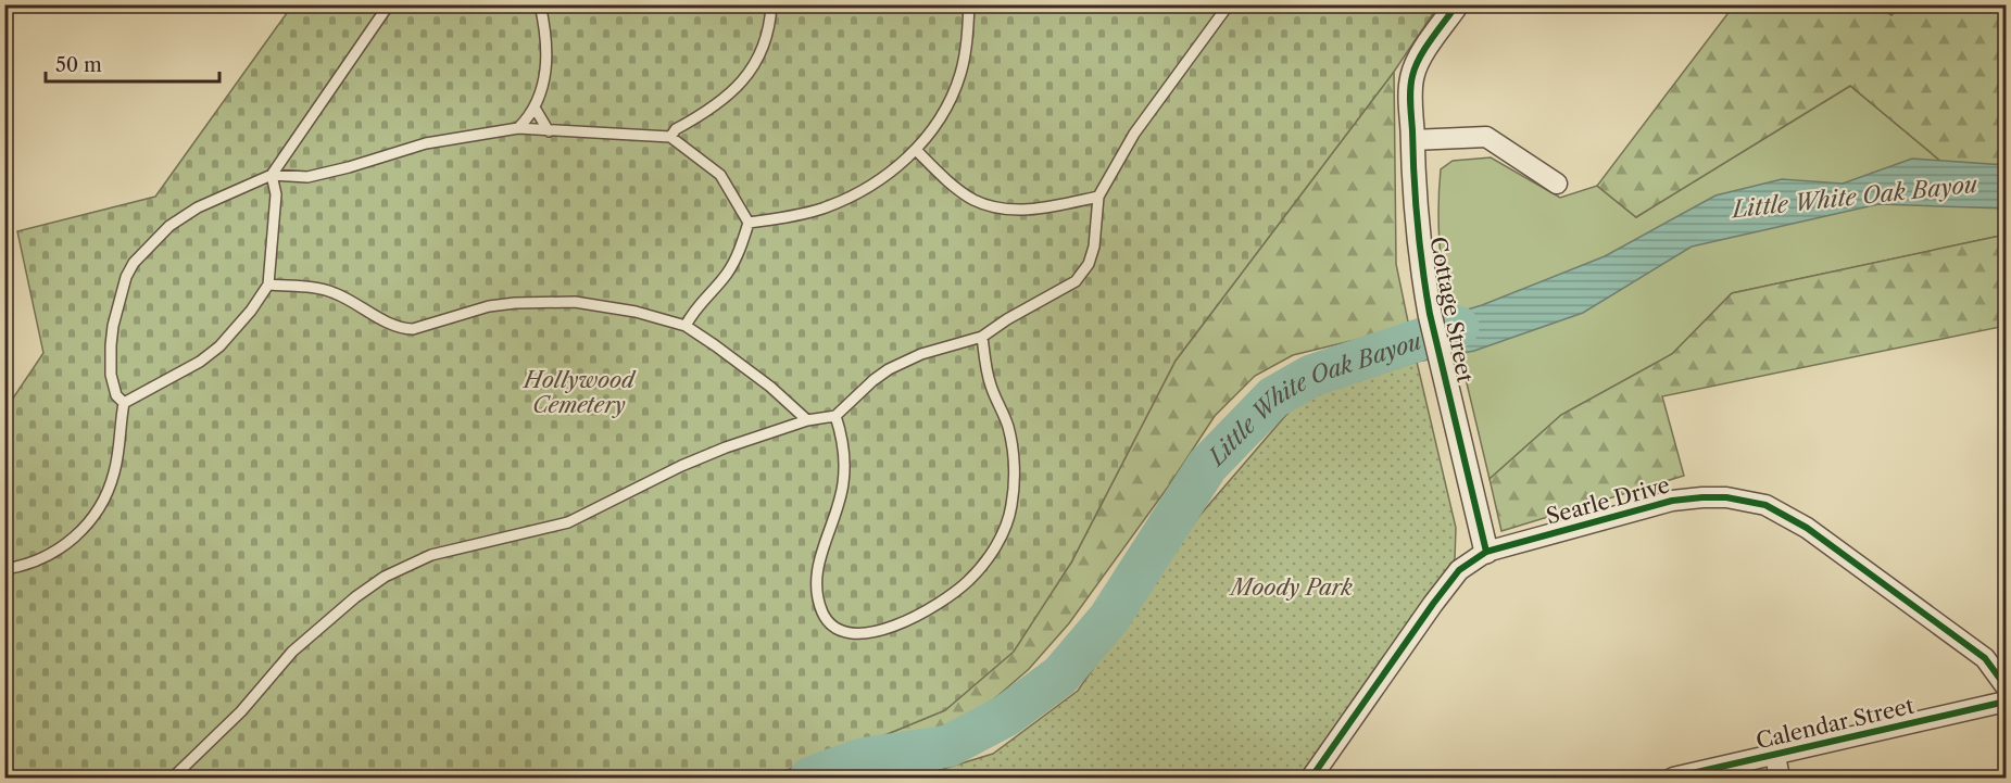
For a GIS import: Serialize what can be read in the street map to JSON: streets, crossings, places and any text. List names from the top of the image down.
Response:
{
  "streets": {
    "street": ["Cottage Street", "Searle Drive", "Calendar Street"]
  },
  "crossings": [
    ["Cottage Street", "Searle Drive"]
  ],
  "water": ["Little White Oak Bayou"],
  "parks": ["Hollywood Cemetery", "Moody Park"],
  "scale_bar": "50 m"
}
